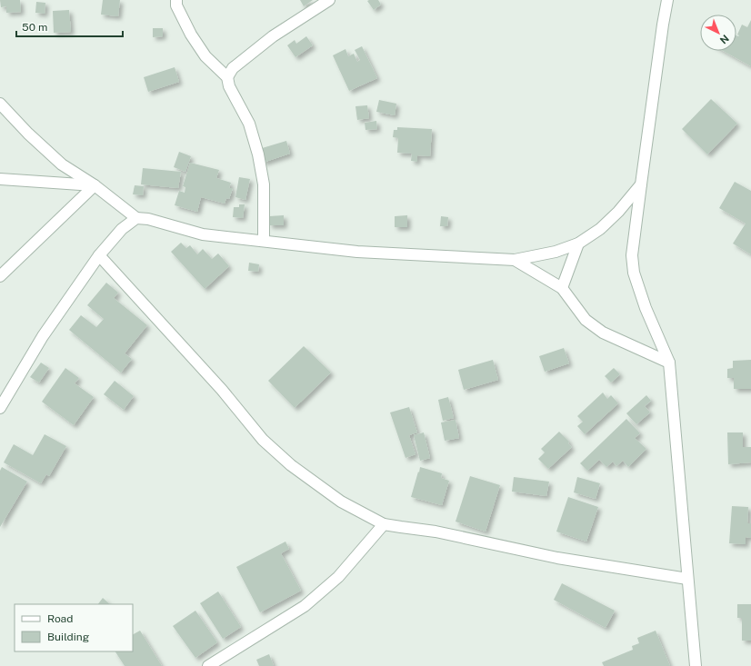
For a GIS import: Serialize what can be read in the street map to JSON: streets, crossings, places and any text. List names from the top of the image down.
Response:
{
  "legend": ["Road", "Building"],
  "scale_bar": "50 m",
  "north": "bottom right"
}
